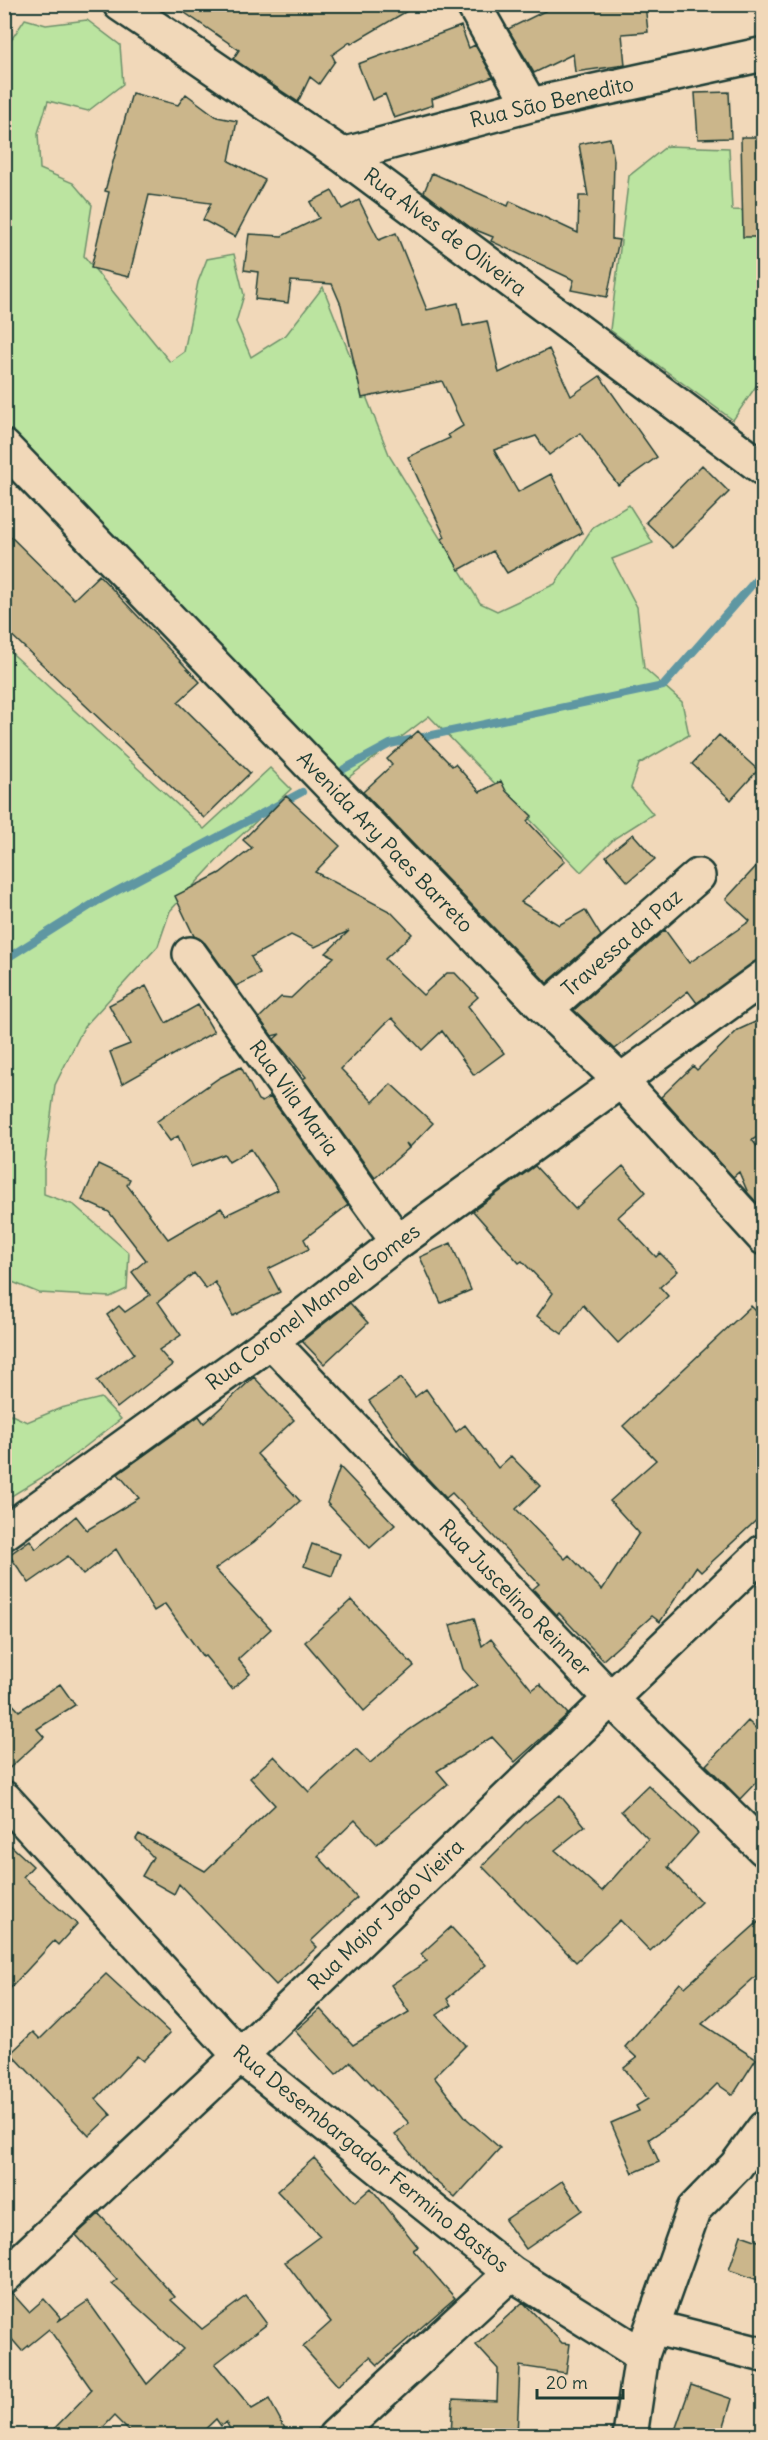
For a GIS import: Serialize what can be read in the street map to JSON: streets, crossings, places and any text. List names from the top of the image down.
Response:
{
  "streets": {
    "street": [
      "Rua São Benedito",
      "Rua Alves de Oliveira",
      "Avenida Ary Paes Barreto",
      "Travessa da Paz",
      "Rua Vila Maria",
      "Rua Coronel Manoel Gomes",
      "Rua Juscelino Reinner",
      "Rua Major João Vieira",
      "Rua Desembargador Fermino Bastos"
    ]
  },
  "crossings": [
    ["Rua São Benedito", "Rua Alves de Oliveira"],
    ["Avenida Ary Paes Barreto", "Travessa da Paz"],
    ["Avenida Ary Paes Barreto", "Rua Coronel Manoel Gomes"],
    ["Rua Vila Maria", "Rua Coronel Manoel Gomes"],
    ["Rua Coronel Manoel Gomes", "Rua Juscelino Reinner"],
    ["Rua Juscelino Reinner", "Rua Major João Vieira"],
    ["Rua Major João Vieira", "Rua Desembargador Fermino Bastos"]
  ],
  "scale_bar": "20 m"
}
